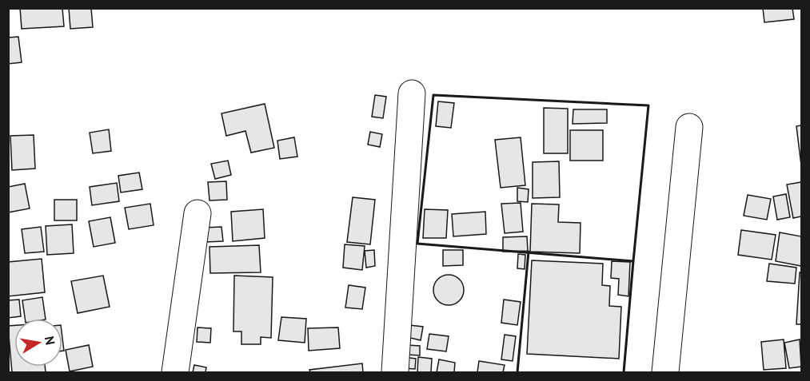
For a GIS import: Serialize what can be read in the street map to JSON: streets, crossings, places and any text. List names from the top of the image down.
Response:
{
  "north": "right"
}
